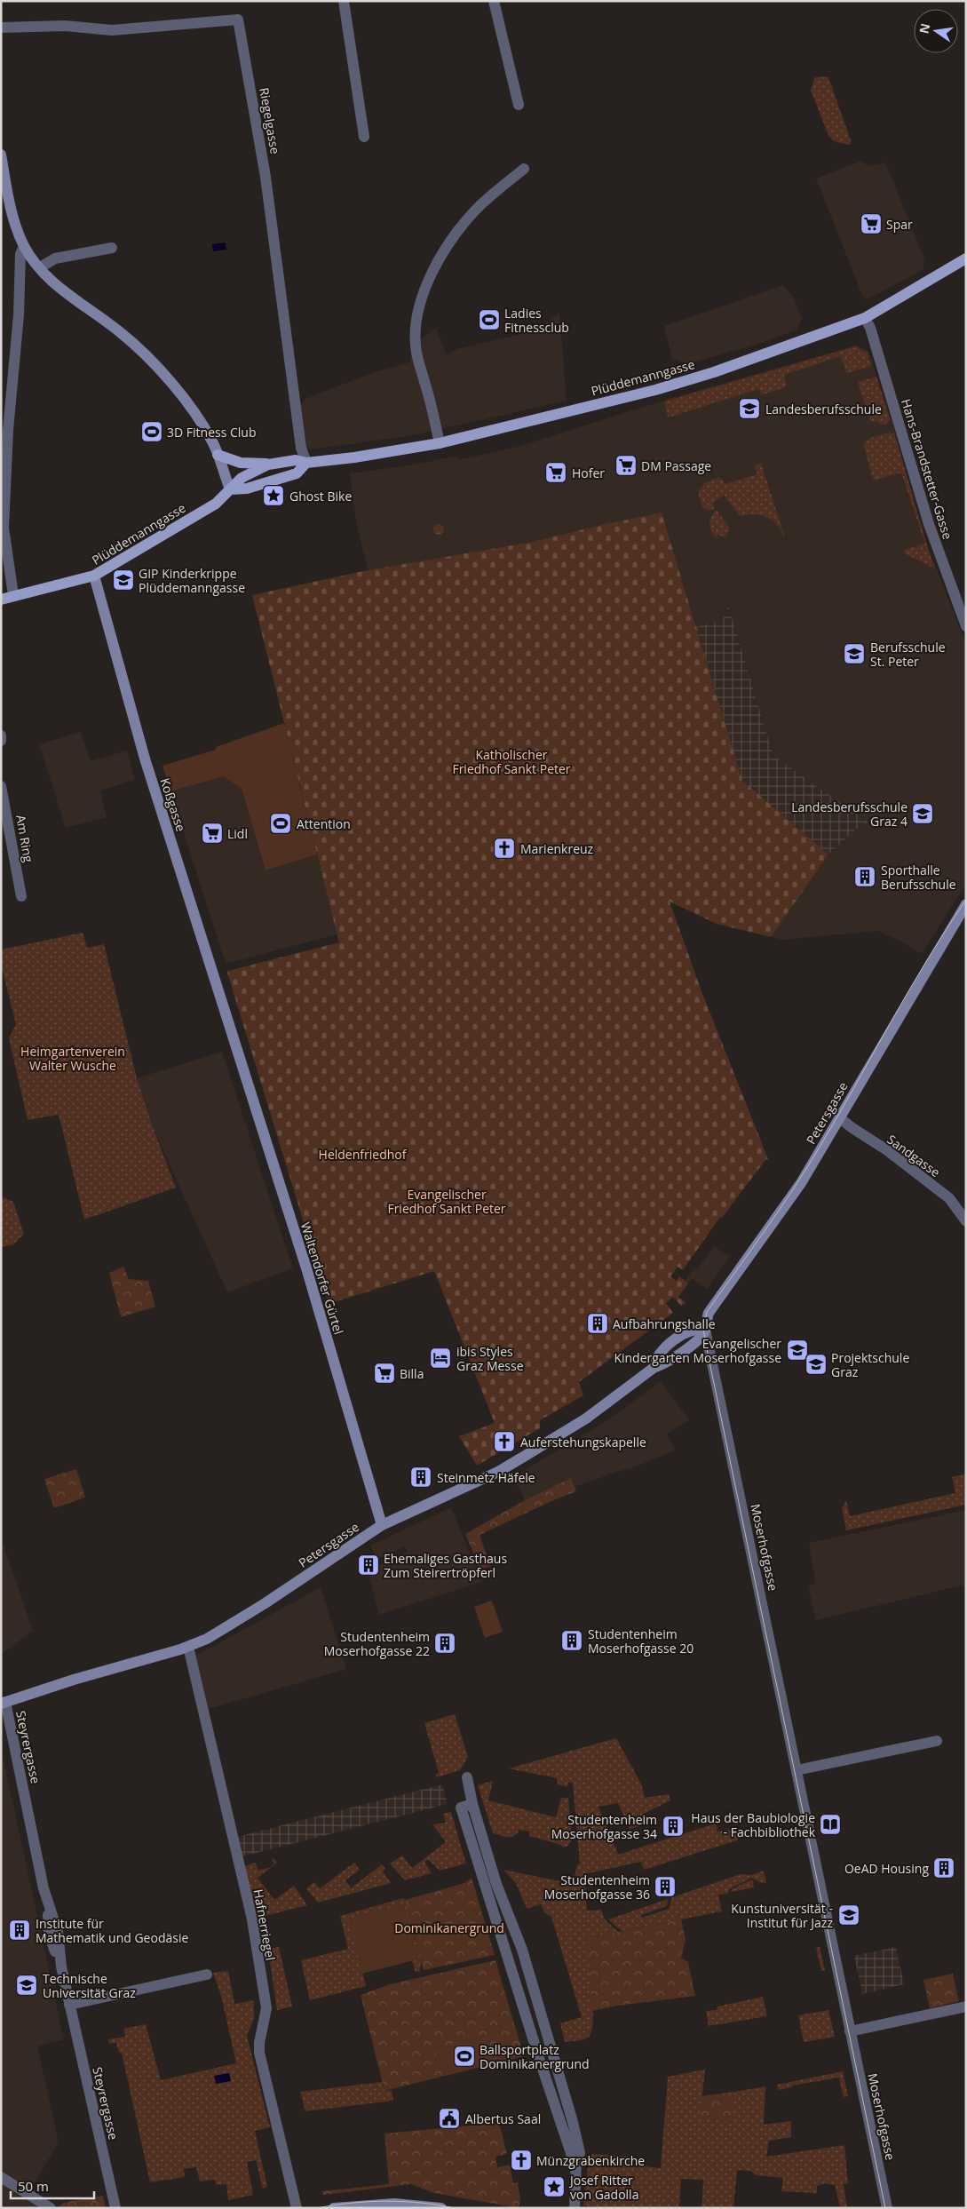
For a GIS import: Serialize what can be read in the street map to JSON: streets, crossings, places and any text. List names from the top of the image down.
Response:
{
  "streets": {
    "main road": [
      "Plüddemanngasse",
      "Koßgasse",
      "Petersgasse",
      "Waltendorfer Gürtel"
    ],
    "street": [
      "Riegelgasse",
      "Hans-Brandstetter-Gasse",
      "Am Ring",
      "Sandgasse",
      "Moserhofgasse",
      "Steyrergasse",
      "Hafnerriegel"
    ]
  },
  "crossings": [
    ["Riegelgasse", "Plüddemanngasse"],
    ["Plüddemanngasse", "Hans-Brandstetter-Gasse"],
    ["Plüddemanngasse", "Koßgasse"],
    ["Koßgasse", "Waltendorfer Gürtel"],
    ["Petersgasse", "Sandgasse"],
    ["Petersgasse", "Waltendorfer Gürtel"],
    ["Petersgasse", "Moserhofgasse"],
    ["Petersgasse", "Steyrergasse"],
    ["Petersgasse", "Hafnerriegel"]
  ],
  "parks": [
    "Katholischer Friedhof Sankt Peter",
    "Heimgartenverein Walter Wusche",
    "Heldenfriedhof",
    "Evangelischer Friedhof Sankt Peter",
    "Dominikanergrund"
  ],
  "places": {
    "supermarket": [
      "Spar",
      "DM Passage",
      "Hofer",
      "Lidl",
      "Billa"
    ],
    "sports": [
      "Ladies Fitnessclub",
      "3D Fitness Club",
      "Attention",
      "Ballsportplatz Dominikanergrund"
    ],
    "school or university": [
      "Landesberufsschule",
      "GIP Kinderkrippe Plüddemanngasse",
      "Berufsschule St. Peter",
      "Landesberufsschule Graz 4",
      "Evangelischer Kindergarten Moserhofgasse",
      "Projektschule Graz",
      "Kunstuniversität - Institut für Jazz",
      "Technische Universität Graz"
    ],
    "place": ["Ghost Bike", "Josef Ritter von Gadolla"],
    "church": ["Marienkreuz", "Auferstehungskapelle", "Münzgrabenkirche"],
    "building": [
      "Sporthalle Berufsschule",
      "Aufbahrungshalle",
      "Steinmetz Häfele",
      "Ehemaliges Gasthaus Zum Steirertröpferl",
      "Studentenheim Moserhofgasse 20",
      "Studentenheim Moserhofgasse 22",
      "Studentenheim Moserhofgasse 34",
      "OeAD Housing",
      "Studentenheim Moserhofgasse 36",
      "Institute für Mathematik und Geodäsie"
    ],
    "hotel": ["ibis Styles Graz Messe"],
    "library": ["Haus der Baubiologie - Fachbibliothek"],
    "public building": ["Albertus Saal"]
  },
  "scale_bar": "50 m",
  "north": "left"
}
